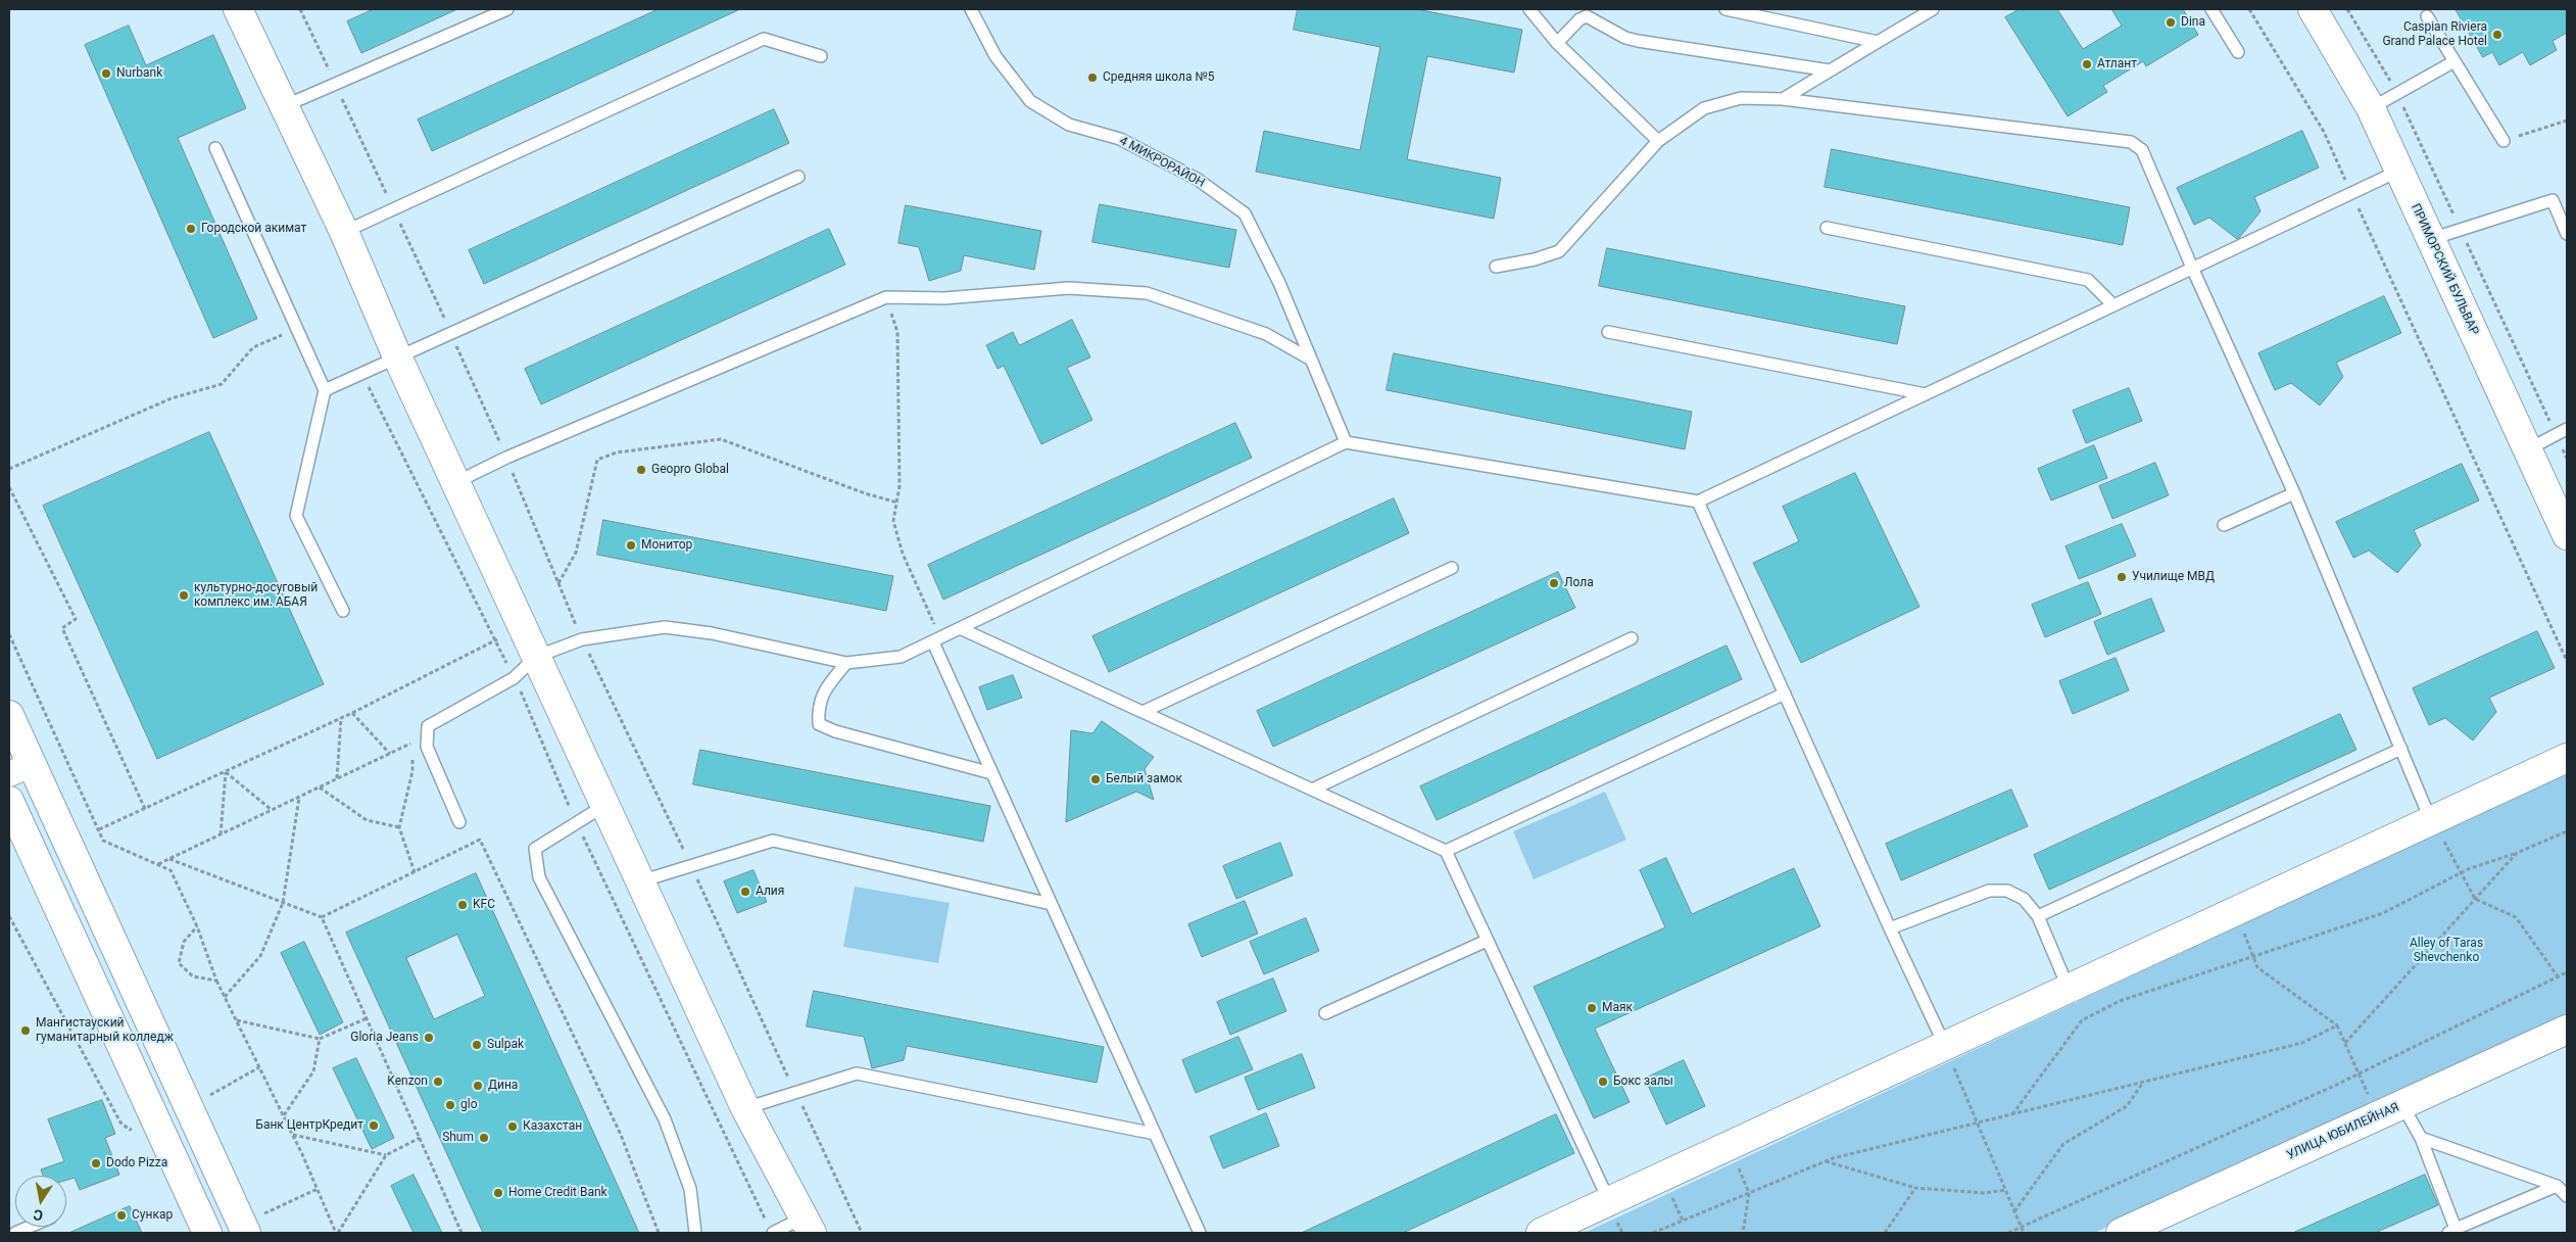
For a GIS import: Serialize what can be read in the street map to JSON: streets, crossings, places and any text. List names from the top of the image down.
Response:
{
  "streets": {
    "street": ["ПРИМОРСКИЙ БУЛЬВАР", "УЛИЦА ЮБИЛЕЙНАЯ"],
    "lane": ["4 МИКРОРАЙОН"]
  },
  "parks": ["Alley of Taras Shevchenko"],
  "places": [
    "Dina",
    "Caspian Riviera Grand Palace Hotel",
    "Атлант",
    "Nurbank",
    "Средняя школа №5",
    "Городской акимат",
    "Geopro Global",
    "Монитор",
    "Училище МВД",
    "Лола",
    "культурно-досуговый комплекс им. АБАЯ",
    "Белый замок",
    "Алия",
    "KFC",
    "Маяк",
    "Мангистауский гуманитарный колледж",
    "Gloria Jeans",
    "Sulpak",
    "Kenzon",
    "Бокс залы",
    "Дина",
    "glo",
    "Банк ЦентрКредит",
    "Казахстан",
    "Shum",
    "Dodo Pizza",
    "Home Credit Bank",
    "Сункар"
  ],
  "north": "bottom"
}
